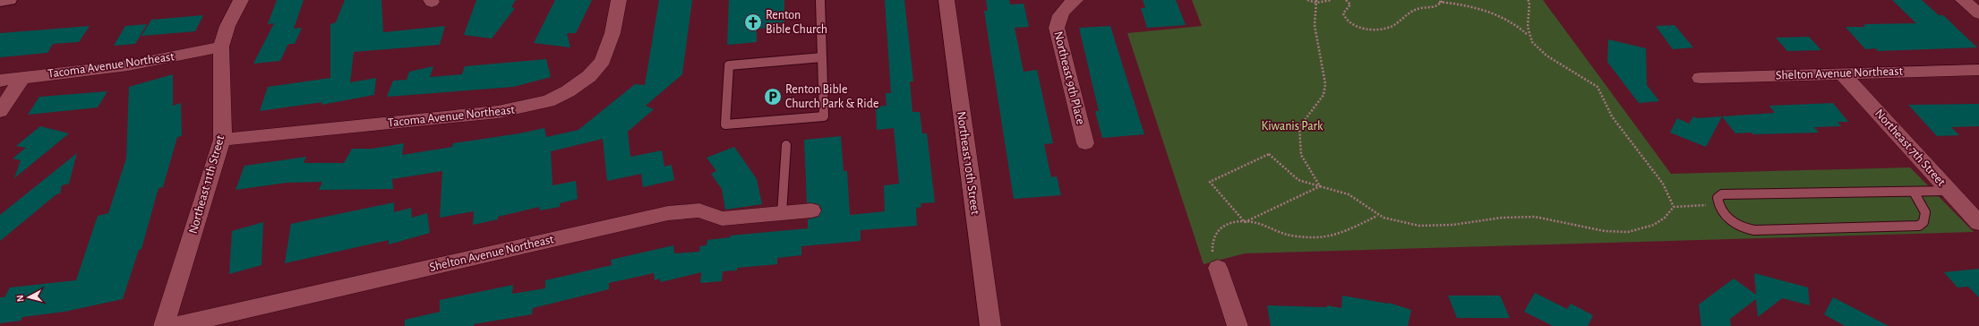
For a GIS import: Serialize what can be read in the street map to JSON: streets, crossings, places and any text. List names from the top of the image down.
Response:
{
  "streets": {
    "street": [
      "Tacoma Avenue Northeast",
      "Shelton Avenue Northeast",
      "Northeast 9th Place",
      "Northeast 7th Street",
      "Northeast 10th Street",
      "Northeast 11th Street"
    ]
  },
  "crossings": [
    ["Tacoma Avenue Northeast", "Northeast 11th Street"],
    ["Shelton Avenue Northeast", "Northeast 7th Street"]
  ],
  "parks": ["Kiwanis Park"],
  "places": {
    "church": ["Renton Bible Church"],
    "parking": ["Renton Bible Church Park & Ride"]
  },
  "north": "left"
}
